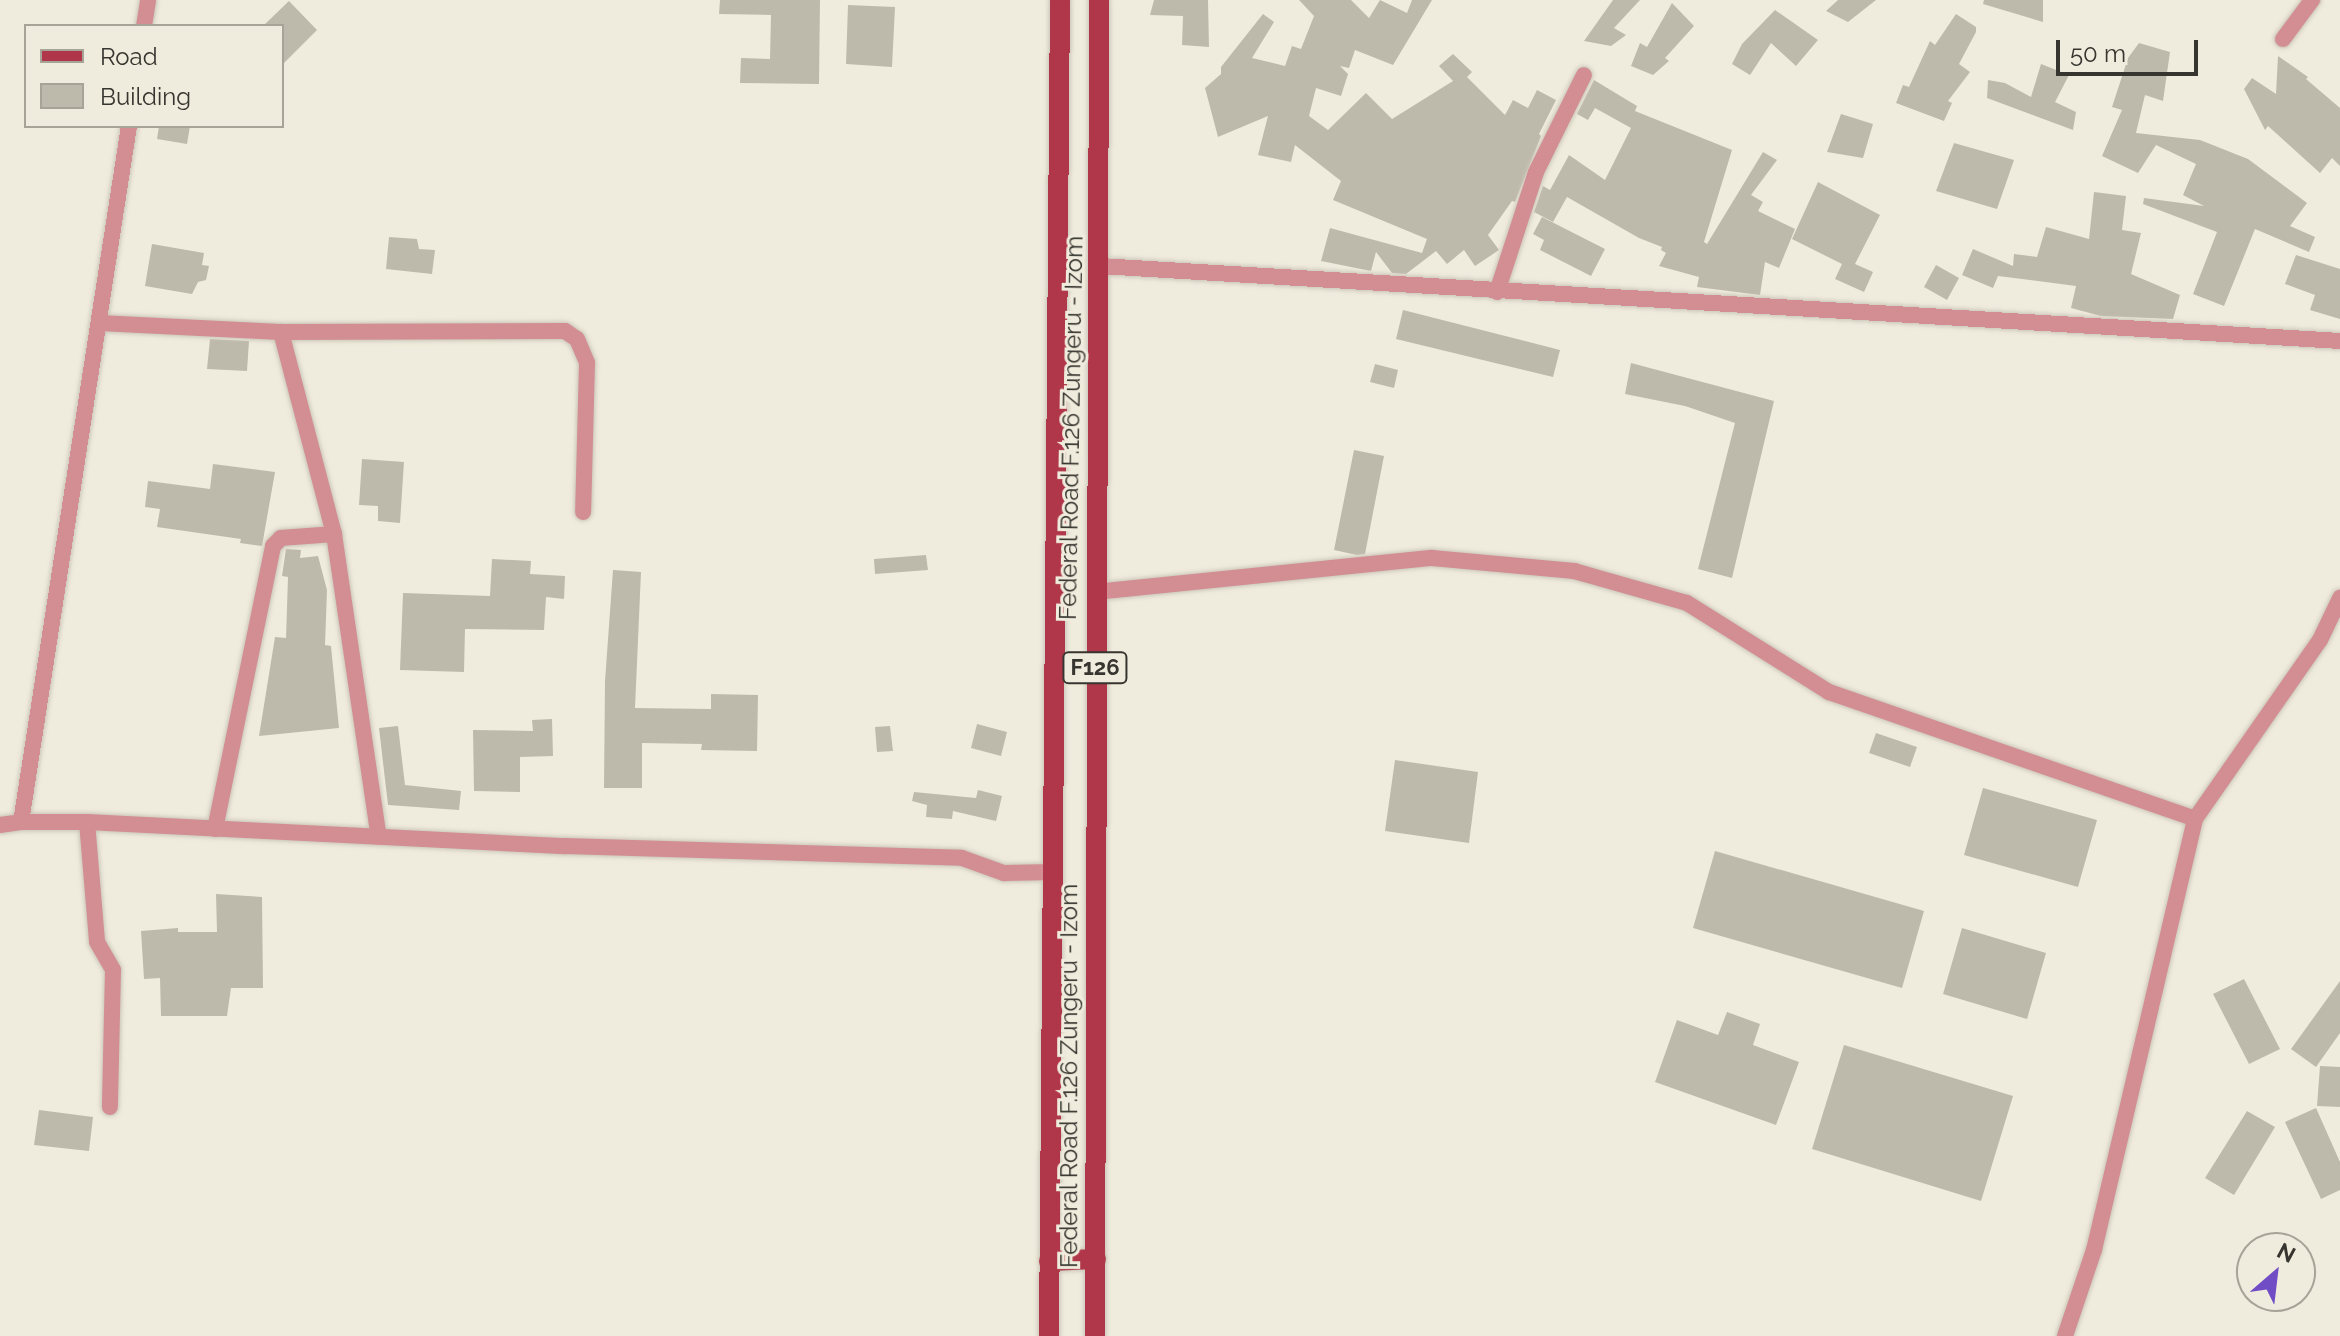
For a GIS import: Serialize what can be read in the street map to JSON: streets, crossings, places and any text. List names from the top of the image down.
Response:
{
  "streets": {
    "main road": ["Federal Road F.126 Zungeru - Izom", "F126"]
  },
  "legend": ["Road", "Building"],
  "scale_bar": "50 m",
  "north": "top right"
}
